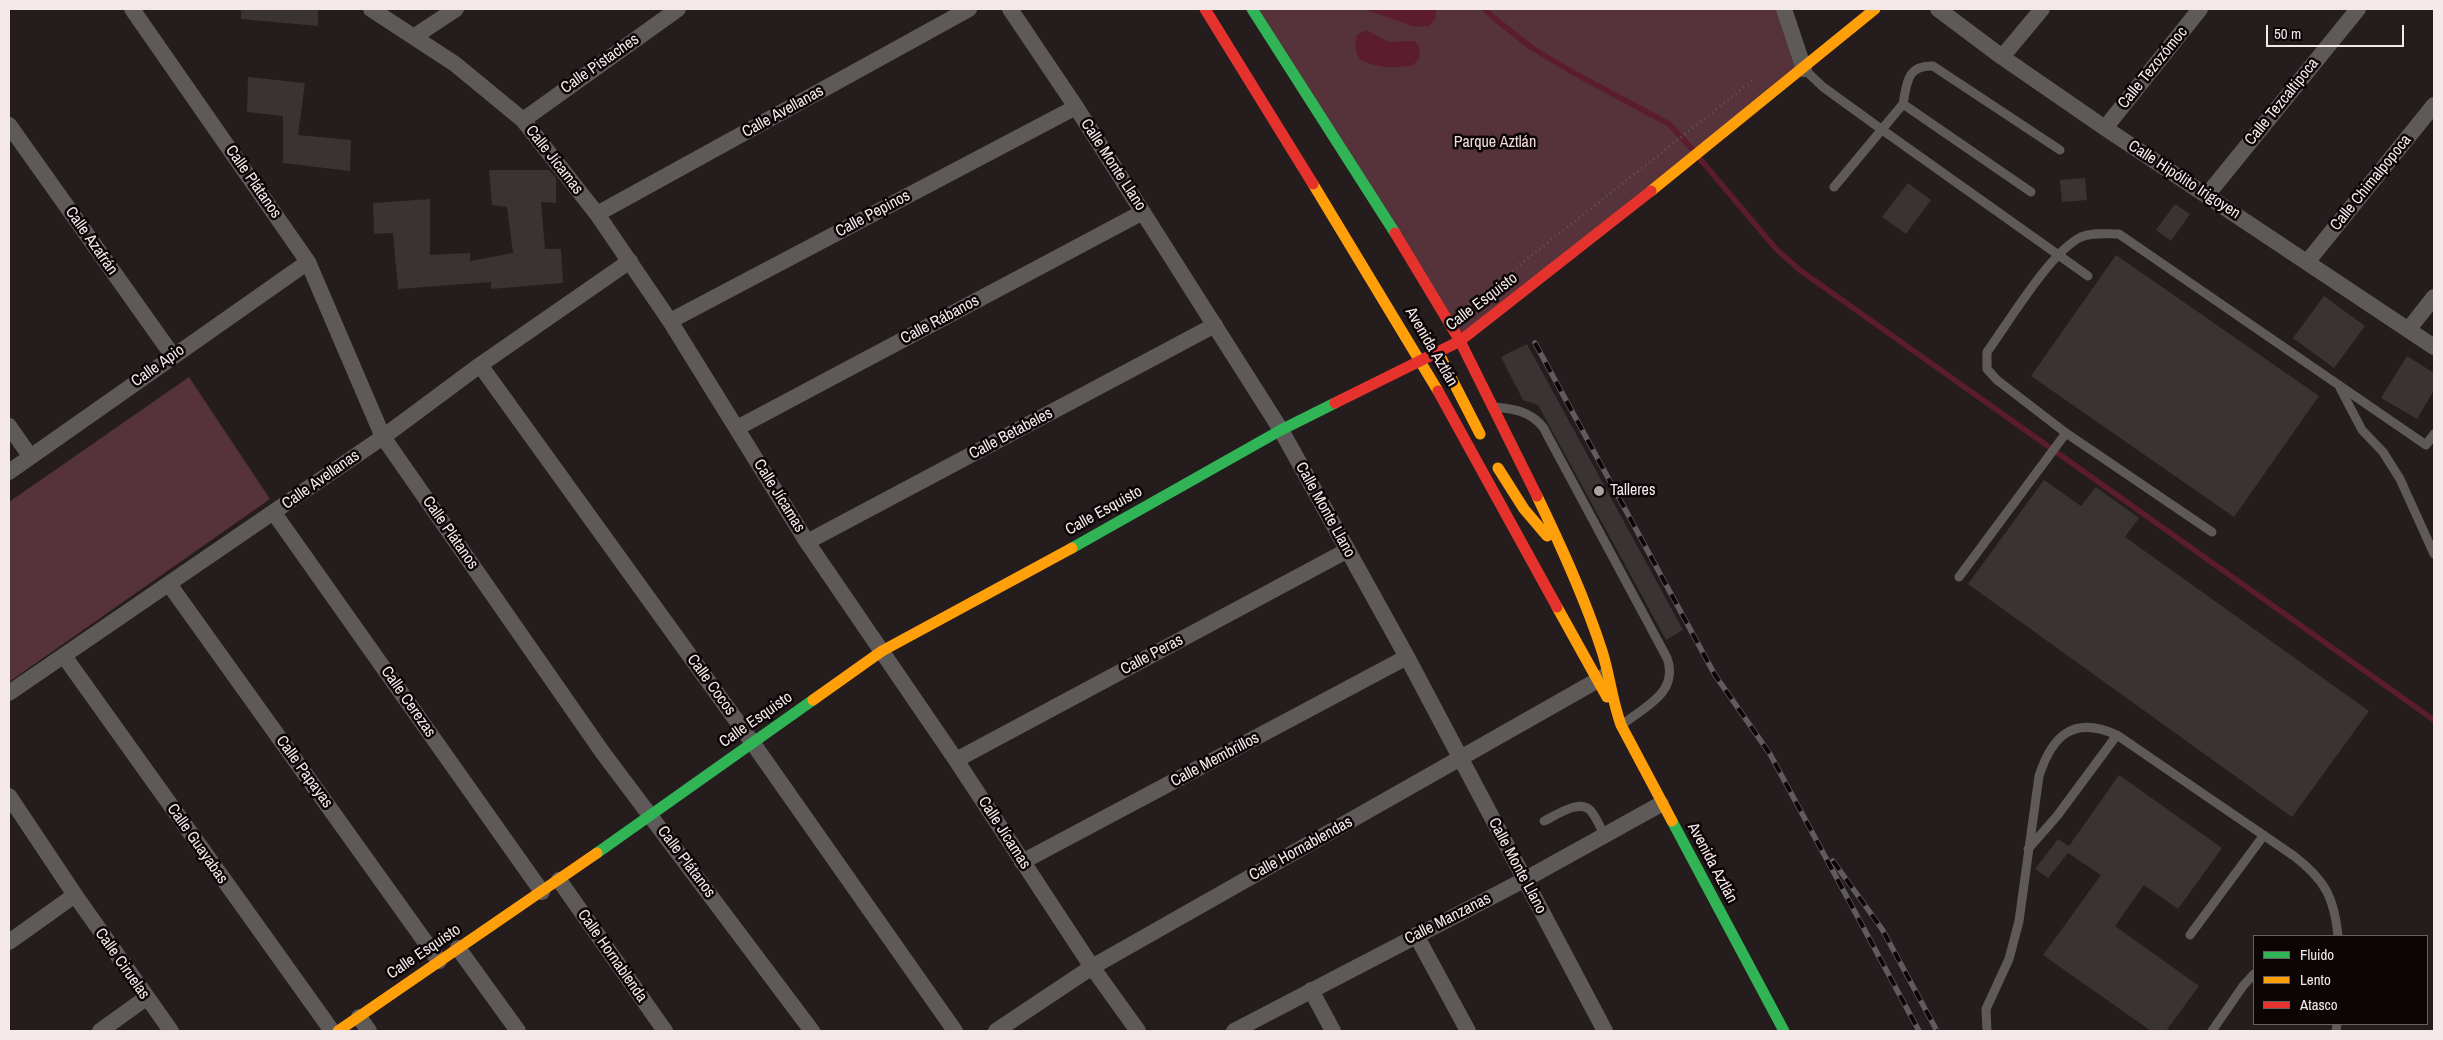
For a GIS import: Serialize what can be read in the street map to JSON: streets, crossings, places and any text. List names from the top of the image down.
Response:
{
  "streets": {
    "main road": ["Calle Esquisto", "Avenida Aztlán"],
    "street": [
      "Calle Pistaches",
      "Calle Tezozómoc",
      "Calle Tezcaltipoca",
      "Calle Avellanas",
      "Calle Jícamas",
      "Calle Monte Llano",
      "Calle Hipólito Irigoyen",
      "Calle Plátanos",
      "Calle Chimalpopoca",
      "Calle Pepinos",
      "Calle Azafrán",
      "Calle Rábanos",
      "Calle Apio",
      "Calle Betabeles",
      "Calle Peras",
      "Calle Cocos",
      "Calle Cerezas",
      "Calle Membrillos",
      "Calle Papayas",
      "Calle Guayabas",
      "Calle Hornablendas",
      "Calle Manzanas",
      "Calle Hornablenda",
      "Calle Ciruelas"
    ]
  },
  "crossings": [
    ["Calle Pistaches", "Calle Jícamas"],
    ["Calle Tezozómoc", "Calle Hipólito Irigoyen"],
    ["Calle Tezcaltipoca", "Calle Hipólito Irigoyen"],
    ["Calle Avellanas", "Calle Jícamas"],
    ["Calle Avellanas", "Calle Plátanos"],
    ["Calle Avellanas", "Calle Cocos"],
    ["Calle Avellanas", "Calle Cerezas"],
    ["Calle Avellanas", "Calle Papayas"],
    ["Calle Avellanas", "Calle Guayabas"],
    ["Calle Jícamas", "Calle Pepinos"],
    ["Calle Jícamas", "Calle Esquisto"],
    ["Calle Jícamas", "Calle Rábanos"],
    ["Calle Jícamas", "Calle Betabeles"],
    ["Calle Jícamas", "Calle Peras"],
    ["Calle Jícamas", "Calle Membrillos"],
    ["Calle Jícamas", "Calle Hornablendas"],
    ["Calle Monte Llano", "Calle Pepinos"],
    ["Calle Monte Llano", "Calle Esquisto"],
    ["Calle Monte Llano", "Calle Rábanos"],
    ["Calle Monte Llano", "Calle Betabeles"],
    ["Calle Monte Llano", "Calle Peras"],
    ["Calle Monte Llano", "Calle Membrillos"],
    ["Calle Monte Llano", "Calle Hornablendas"],
    ["Calle Monte Llano", "Calle Manzanas"],
    ["Calle Hipólito Irigoyen", "Calle Chimalpopoca"],
    ["Calle Plátanos", "Calle Esquisto"],
    ["Calle Plátanos", "Calle Apio"],
    ["Calle Azafrán", "Calle Apio"],
    ["Calle Esquisto", "Avenida Aztlán"],
    ["Calle Esquisto", "Calle Cocos"],
    ["Calle Esquisto", "Calle Cerezas"],
    ["Calle Esquisto", "Calle Papayas"],
    ["Calle Esquisto", "Calle Hornablenda"],
    ["Avenida Aztlán", "Calle Hornablendas"],
    ["Avenida Aztlán", "Calle Manzanas"]
  ],
  "parks": ["Parque Aztlán"],
  "places": ["Talleres"],
  "legend": ["Fluido", "Lento", "Atasco"],
  "scale_bar": "50 m"
}
